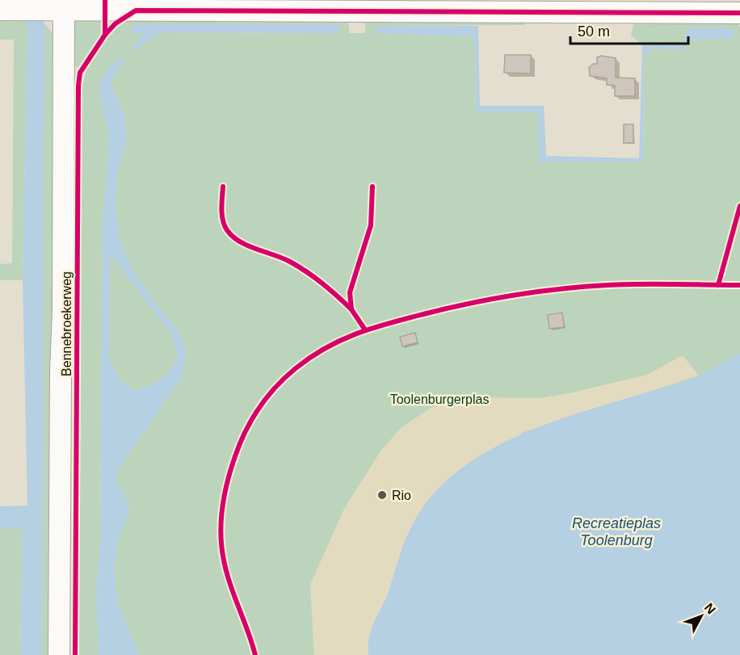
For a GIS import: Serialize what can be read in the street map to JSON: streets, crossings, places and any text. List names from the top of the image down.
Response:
{
  "streets": {
    "street": ["Bennebroekerweg"]
  },
  "water": ["Recreatieplas Toolenburg"],
  "parks": ["Toolenburgerplas"],
  "places": ["Rio"],
  "scale_bar": "50 m",
  "north": "top right"
}
